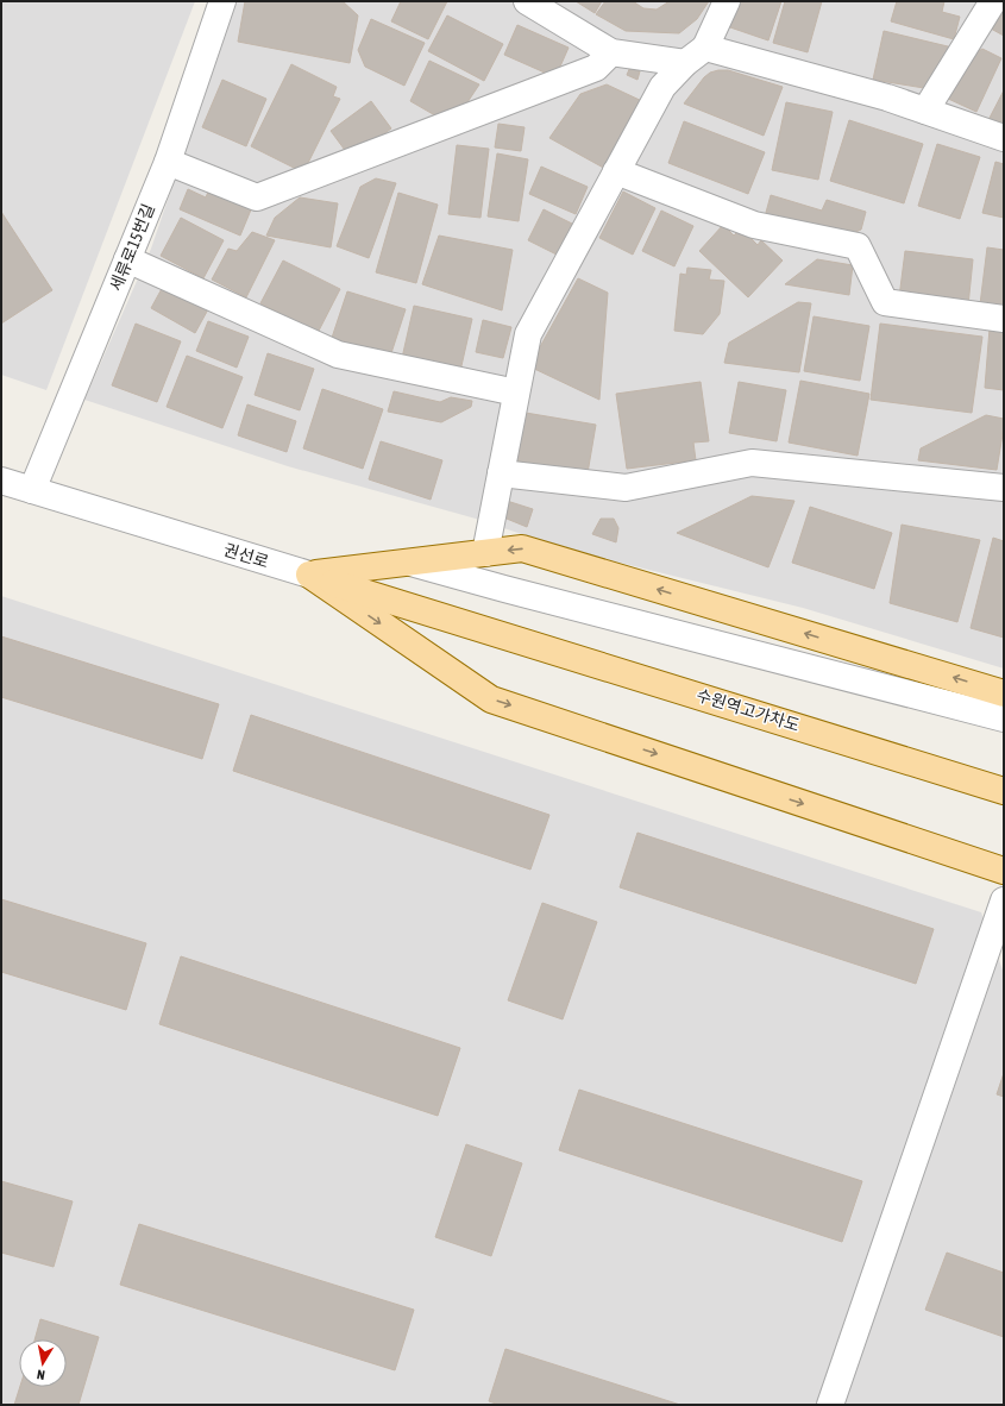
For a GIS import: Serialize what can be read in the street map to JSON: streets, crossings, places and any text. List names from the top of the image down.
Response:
{
  "streets": {
    "main road": ["권선로", "수원역고가차도"],
    "street": ["세류로15번길"]
  },
  "crossings": [
    ["세류로15번길", "권선로"],
    ["권선로", "수원역고가차도"]
  ],
  "north": "bottom"
}
